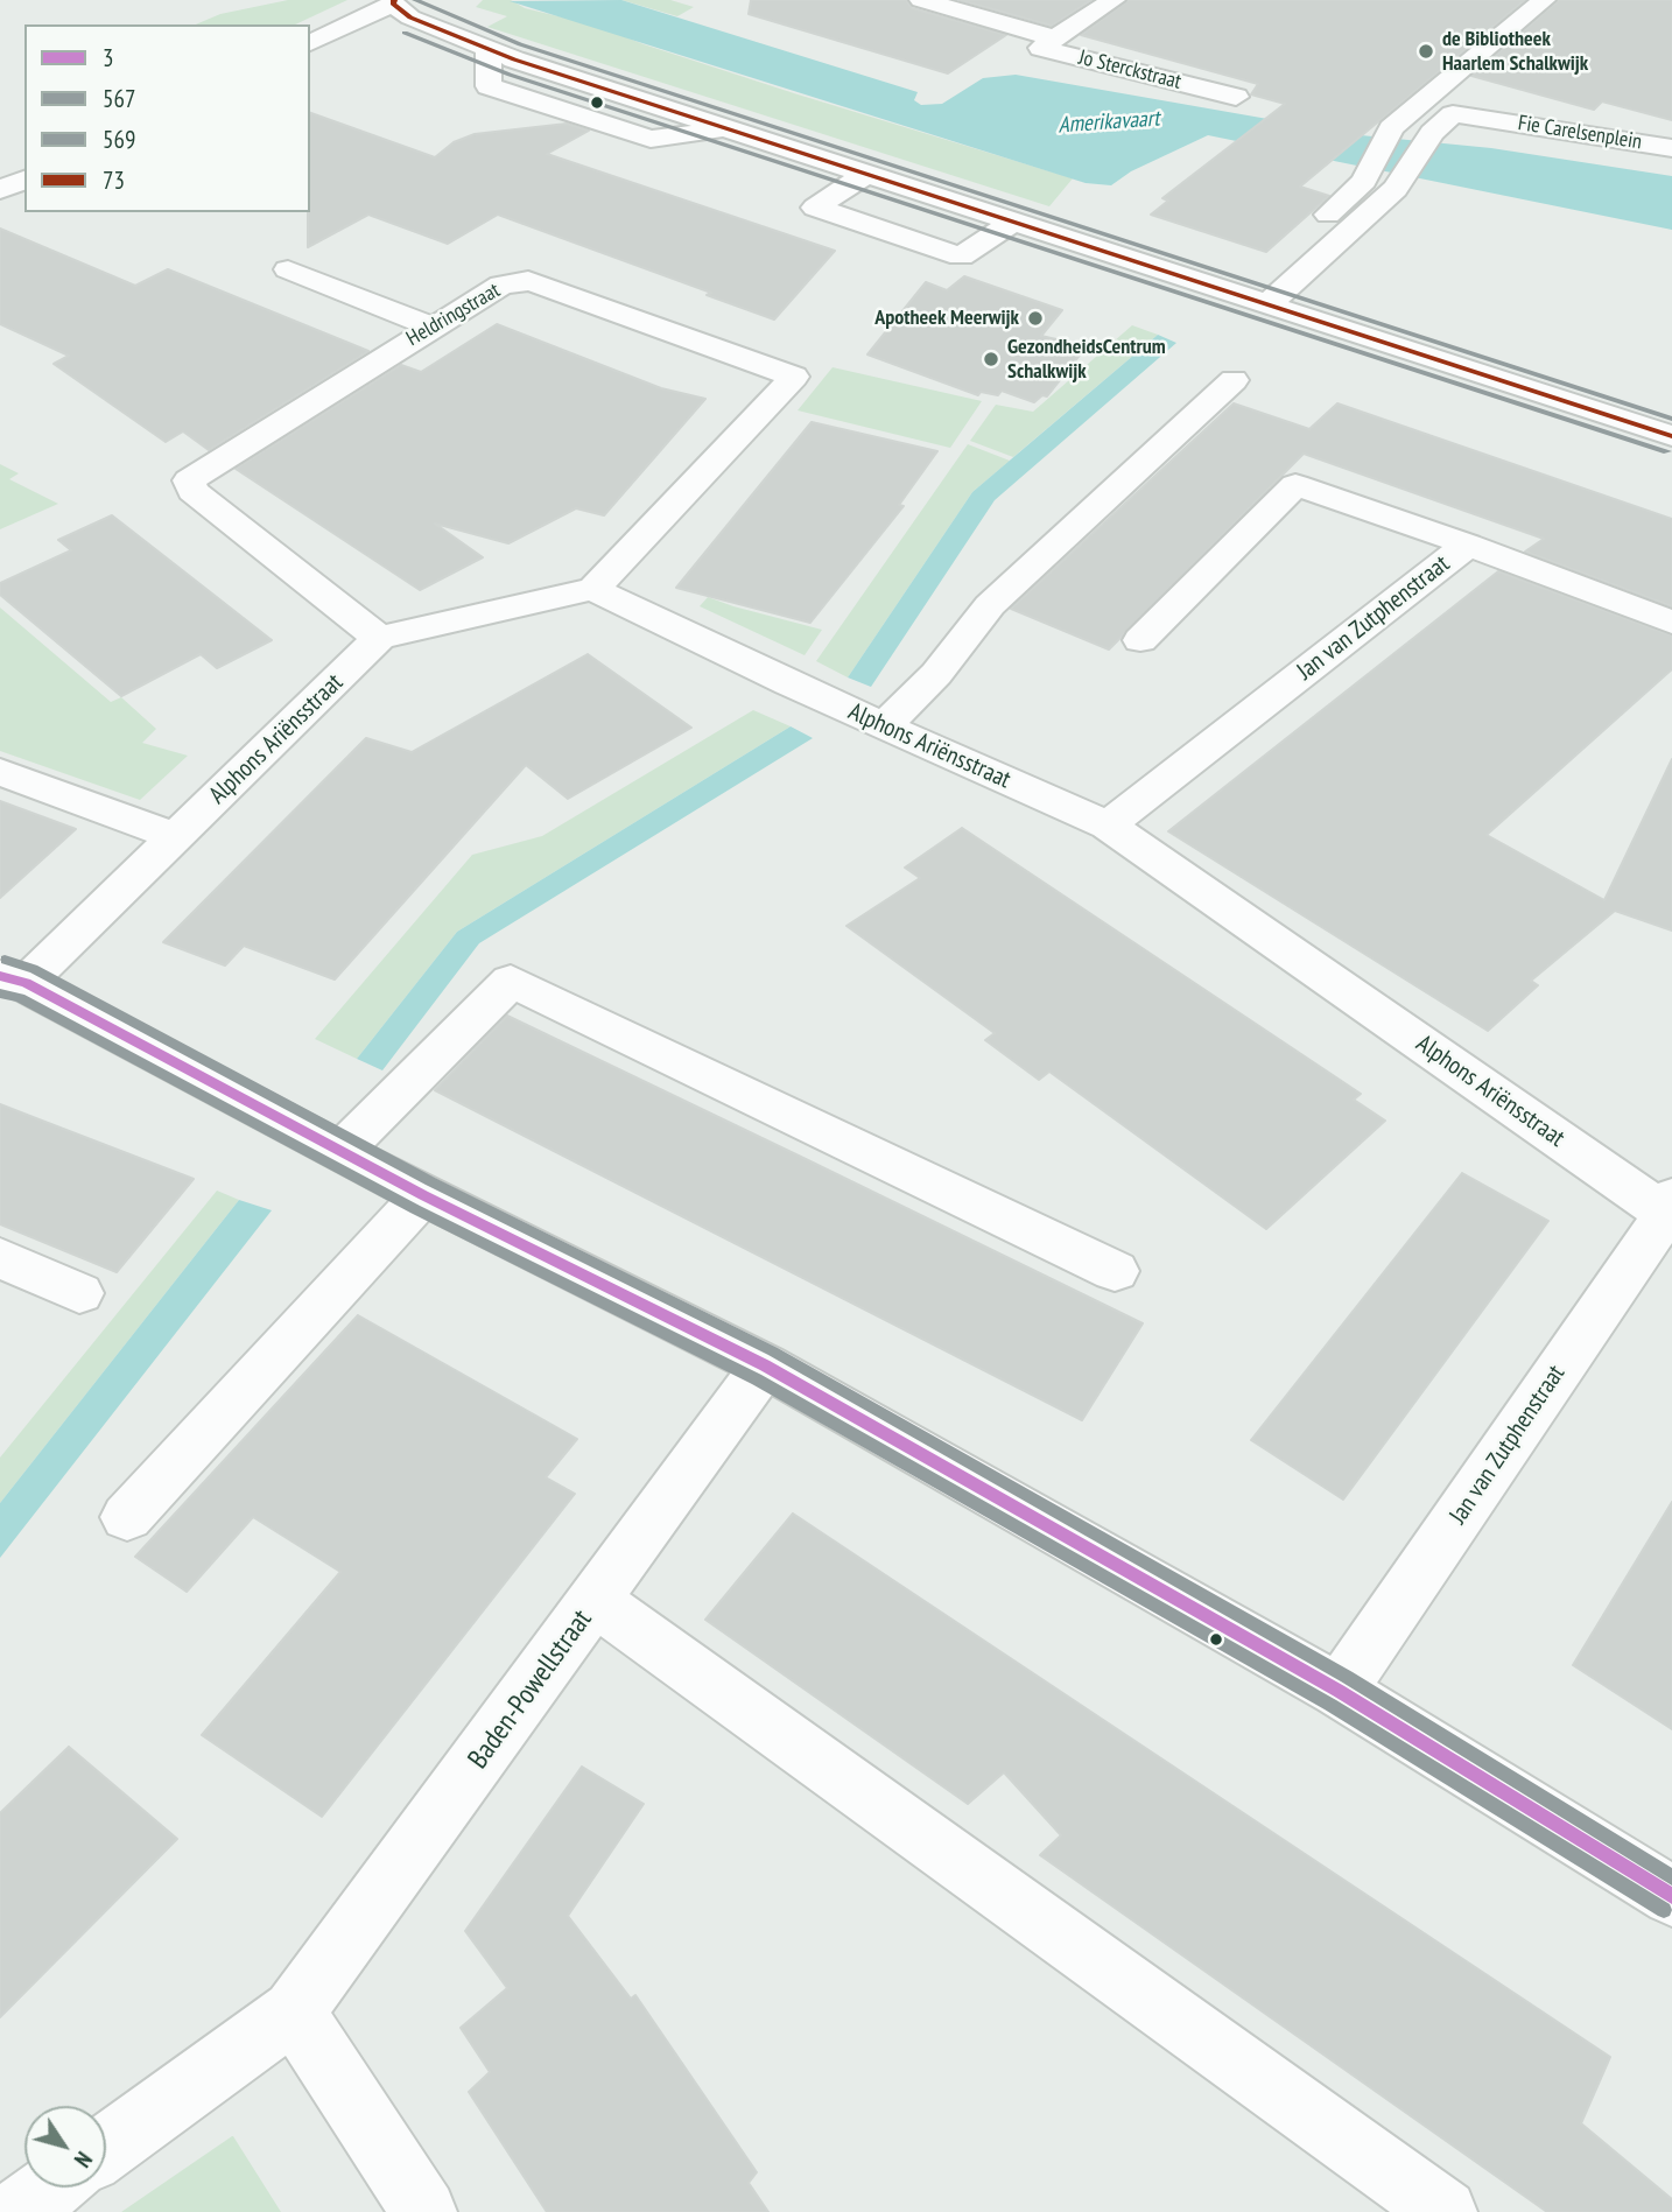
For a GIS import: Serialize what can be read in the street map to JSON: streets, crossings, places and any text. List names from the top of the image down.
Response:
{
  "streets": {
    "street": [
      "Jo Sterckstraat",
      "Fie Carelsenplein",
      "Heldringstraat",
      "Jan van Zutphenstraat",
      "Alphons Ariënsstraat",
      "Baden-Powellstraat"
    ]
  },
  "crossings": [
    ["Heldringstraat", "Alphons Ariënsstraat"],
    ["Jan van Zutphenstraat", "Alphons Ariënsstraat"]
  ],
  "water": ["Amerikavaart"],
  "places": ["de Bibliotheek Haarlem Schalkwijk", "Apotheek Meerwijk", "GezondheidsCentrum Schalkwijk"],
  "lines": [
    "transit line 569",
    "transit line 73",
    "transit line 567",
    "transit line 3"
  ],
  "legend": [
    "3",
    "567",
    "569",
    "73"
  ],
  "north": "bottom right"
}
